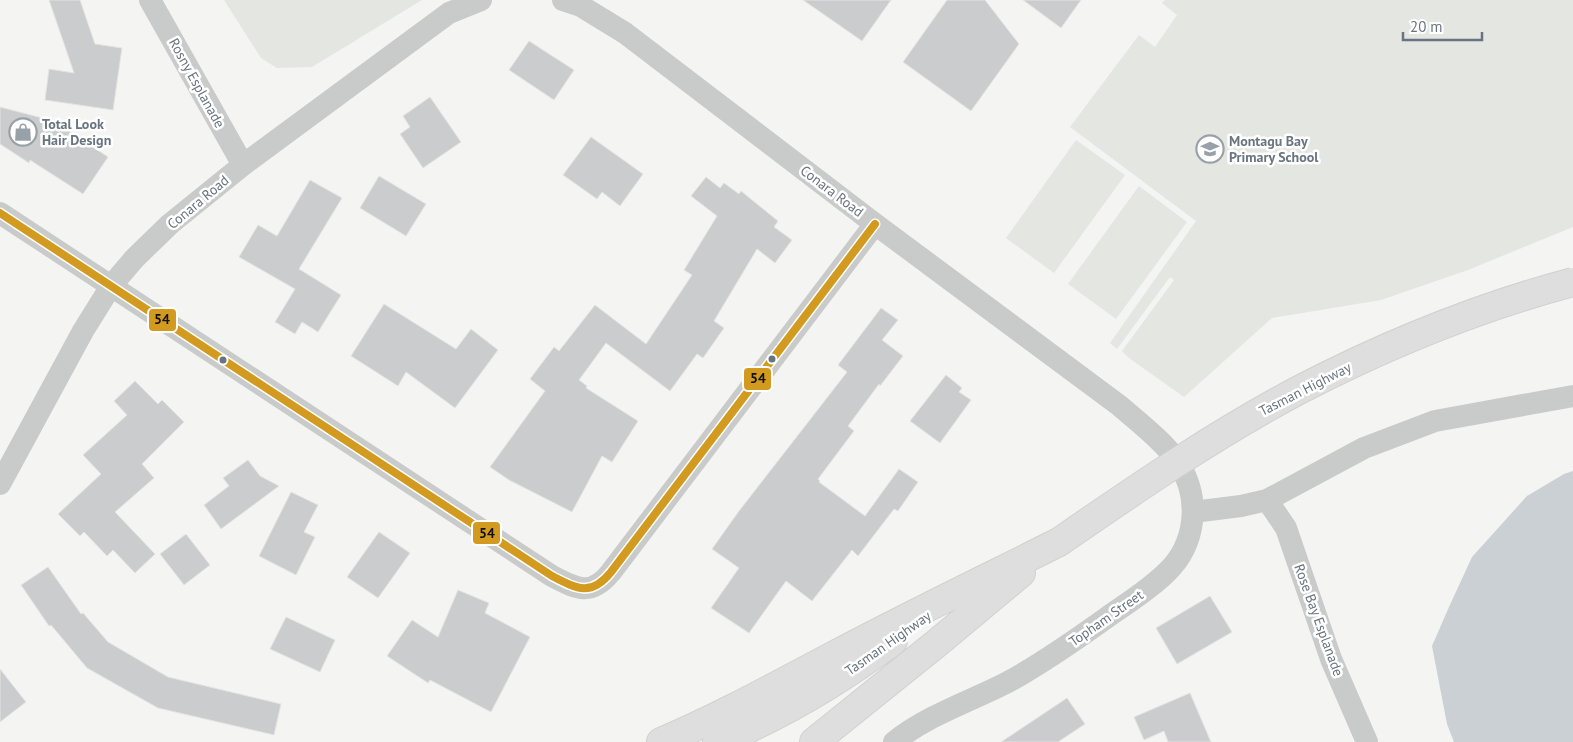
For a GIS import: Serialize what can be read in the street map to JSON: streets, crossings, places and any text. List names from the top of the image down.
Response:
{
  "streets": {
    "highway": ["Tasman Highway"],
    "street": [
      "Rosny Esplanade",
      "Conara Road",
      "Topham Street",
      "Rose Bay Esplanade"
    ]
  },
  "crossings": [
    ["Rosny Esplanade", "Conara Road"],
    ["Conara Road", "Topham Street"]
  ],
  "places": {
    "shop": ["Total Look Hair Design"],
    "school or university": ["Montagu Bay Primary School"]
  },
  "lines": ["transit line 54"],
  "scale_bar": "20 m"
}
